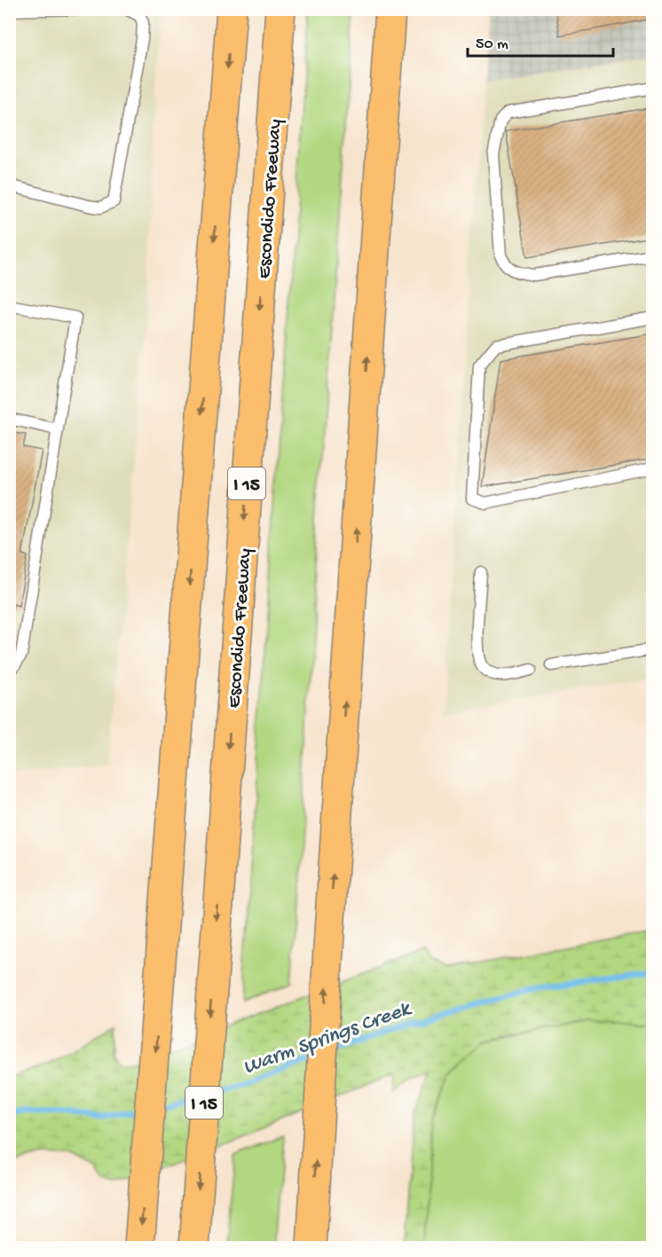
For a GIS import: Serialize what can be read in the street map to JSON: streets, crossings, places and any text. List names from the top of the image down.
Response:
{
  "streets": {
    "highway": ["Escondido Freeway", "I 15"]
  },
  "water": ["Warm Springs Creek"],
  "scale_bar": "50 m"
}
